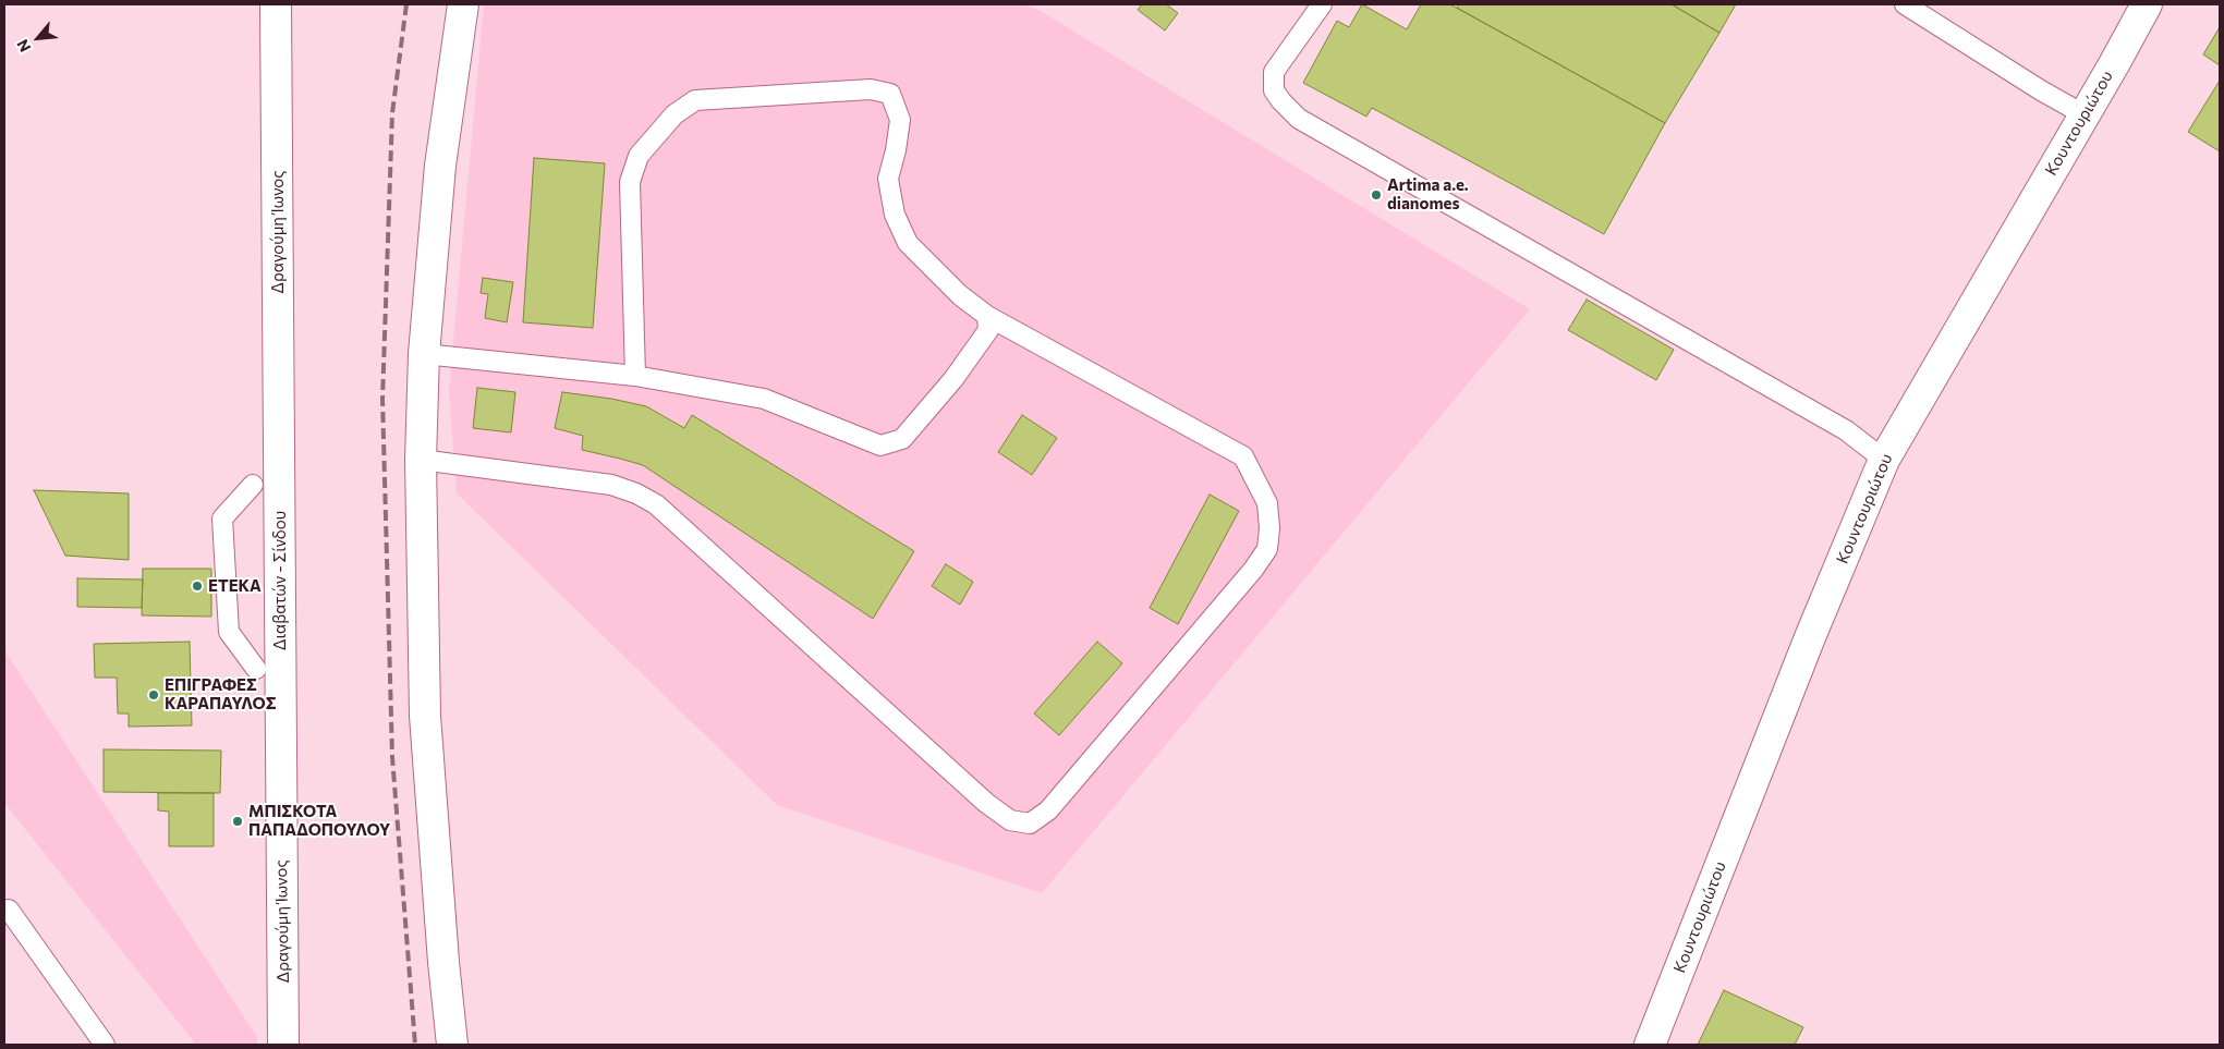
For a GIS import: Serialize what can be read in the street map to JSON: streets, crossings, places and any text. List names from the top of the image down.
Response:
{
  "streets": {
    "street": ["Κουντουριώτου", "Δραγούμη Ίωνος", "Διαβατών - Σίνδου"]
  },
  "crossings": [
    ["Δραγούμη Ίωνος", "Διαβατών - Σίνδου"]
  ],
  "places": [
    "Artima a.e. dianomes",
    "ΕΤΕΚΑ",
    "ΕΠΙΓΡΑΦΕΣ ΚΑΡΑΠΑΥΛΟΣ",
    "ΜΠΙΣΚΟΤΑ ΠΑΠΑΔΟΠΟΥΛΟΥ"
  ],
  "north": "bottom left"
}
